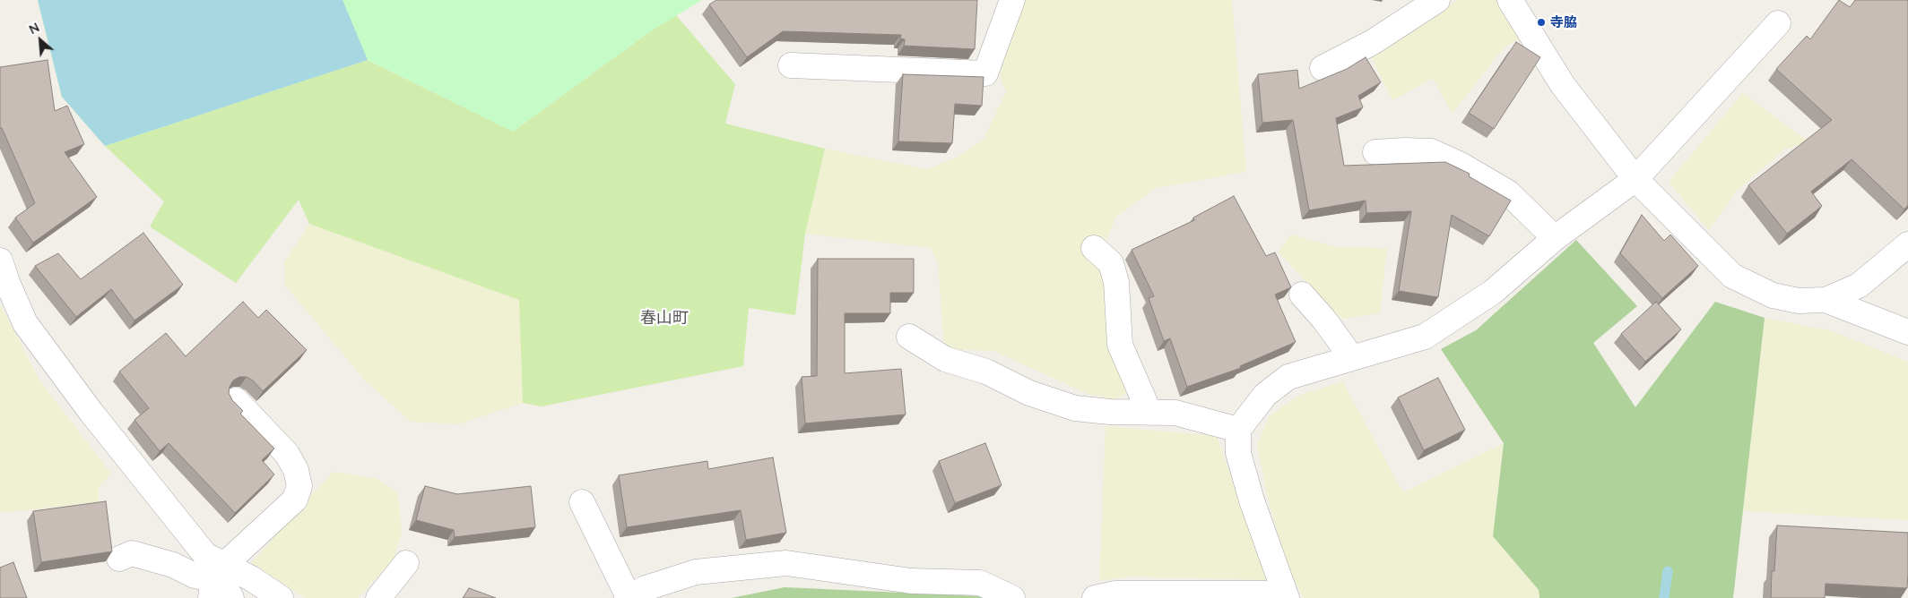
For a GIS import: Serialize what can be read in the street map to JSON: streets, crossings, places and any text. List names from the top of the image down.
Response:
{
  "districts": ["春山町"],
  "places": ["寺脇"],
  "north": "top left"
}
